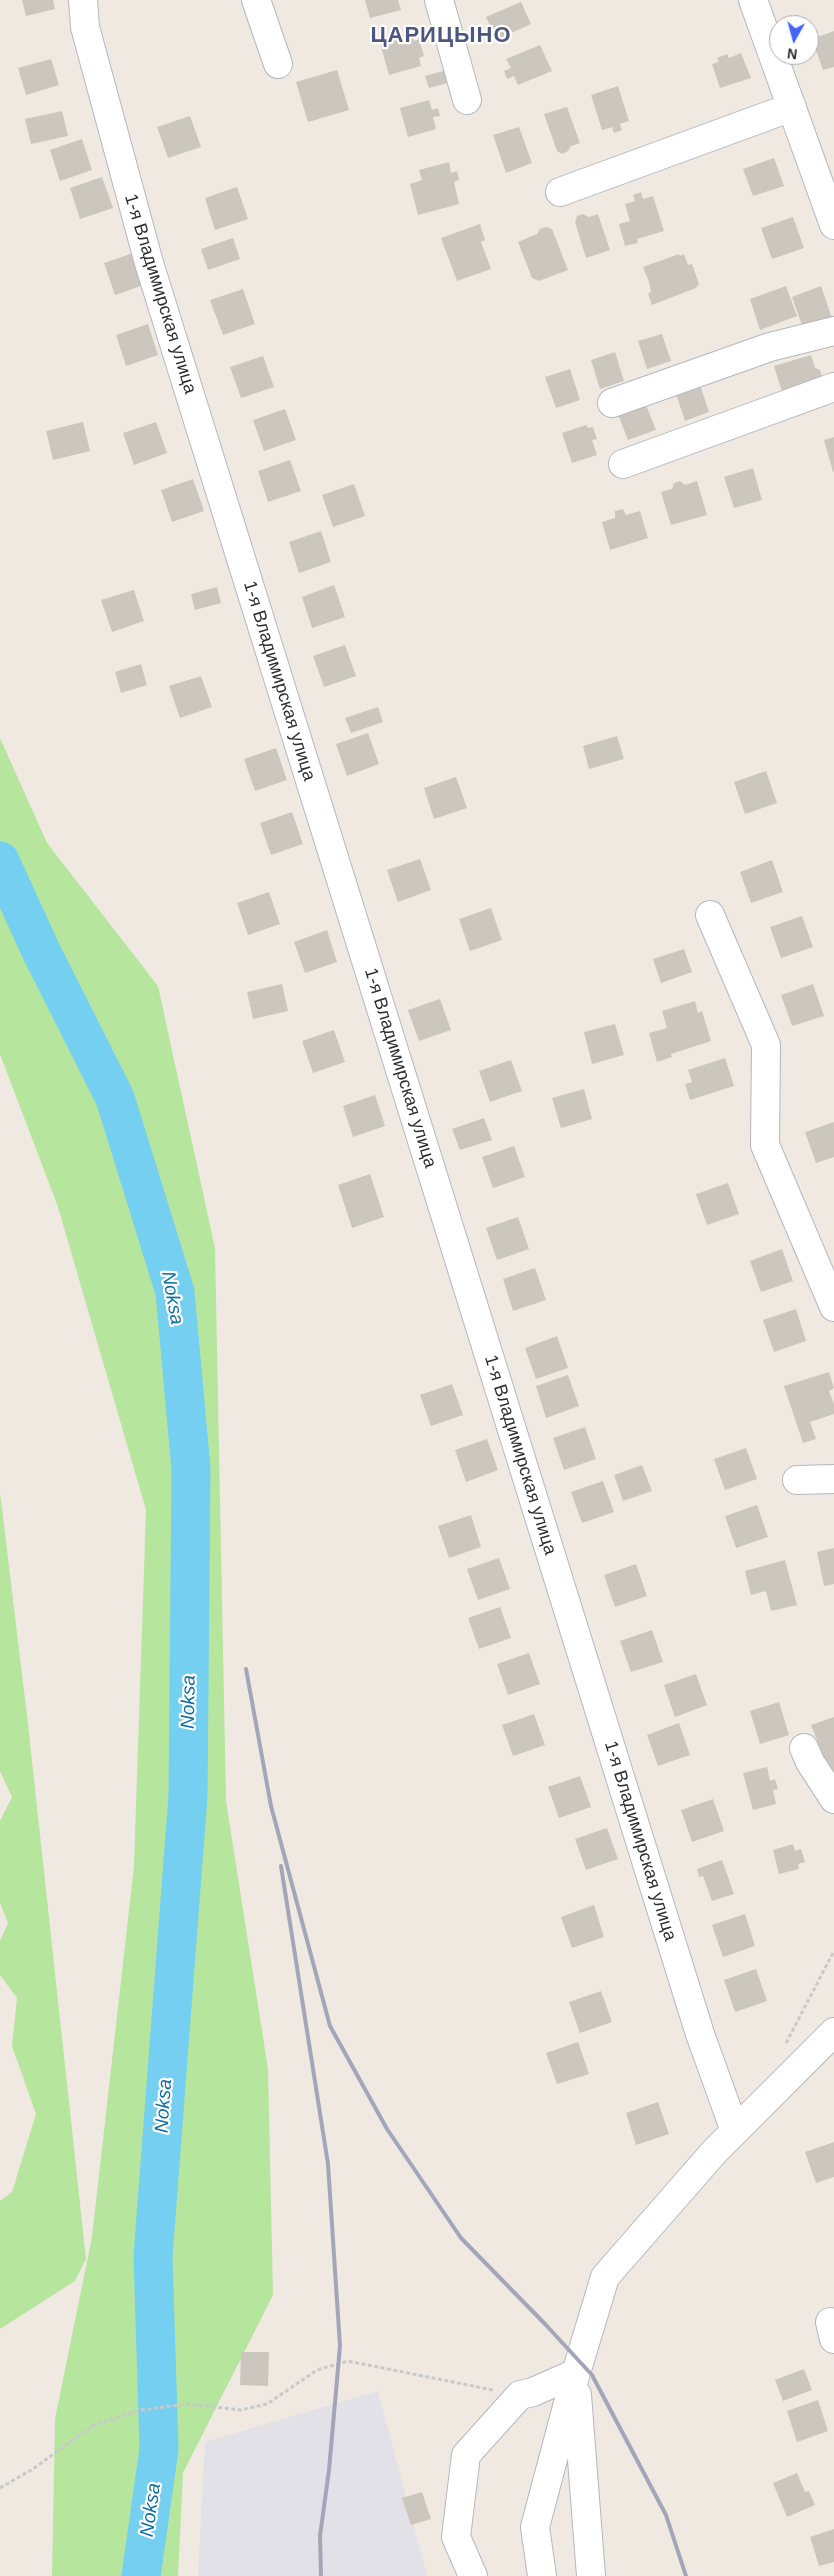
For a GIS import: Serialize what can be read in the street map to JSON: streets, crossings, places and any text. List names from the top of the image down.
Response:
{
  "streets": {
    "street": ["1-я Владимирская улица"]
  },
  "districts": ["ЦАРИЦЫНО"],
  "water": ["Noksa"],
  "north": "bottom"
}
